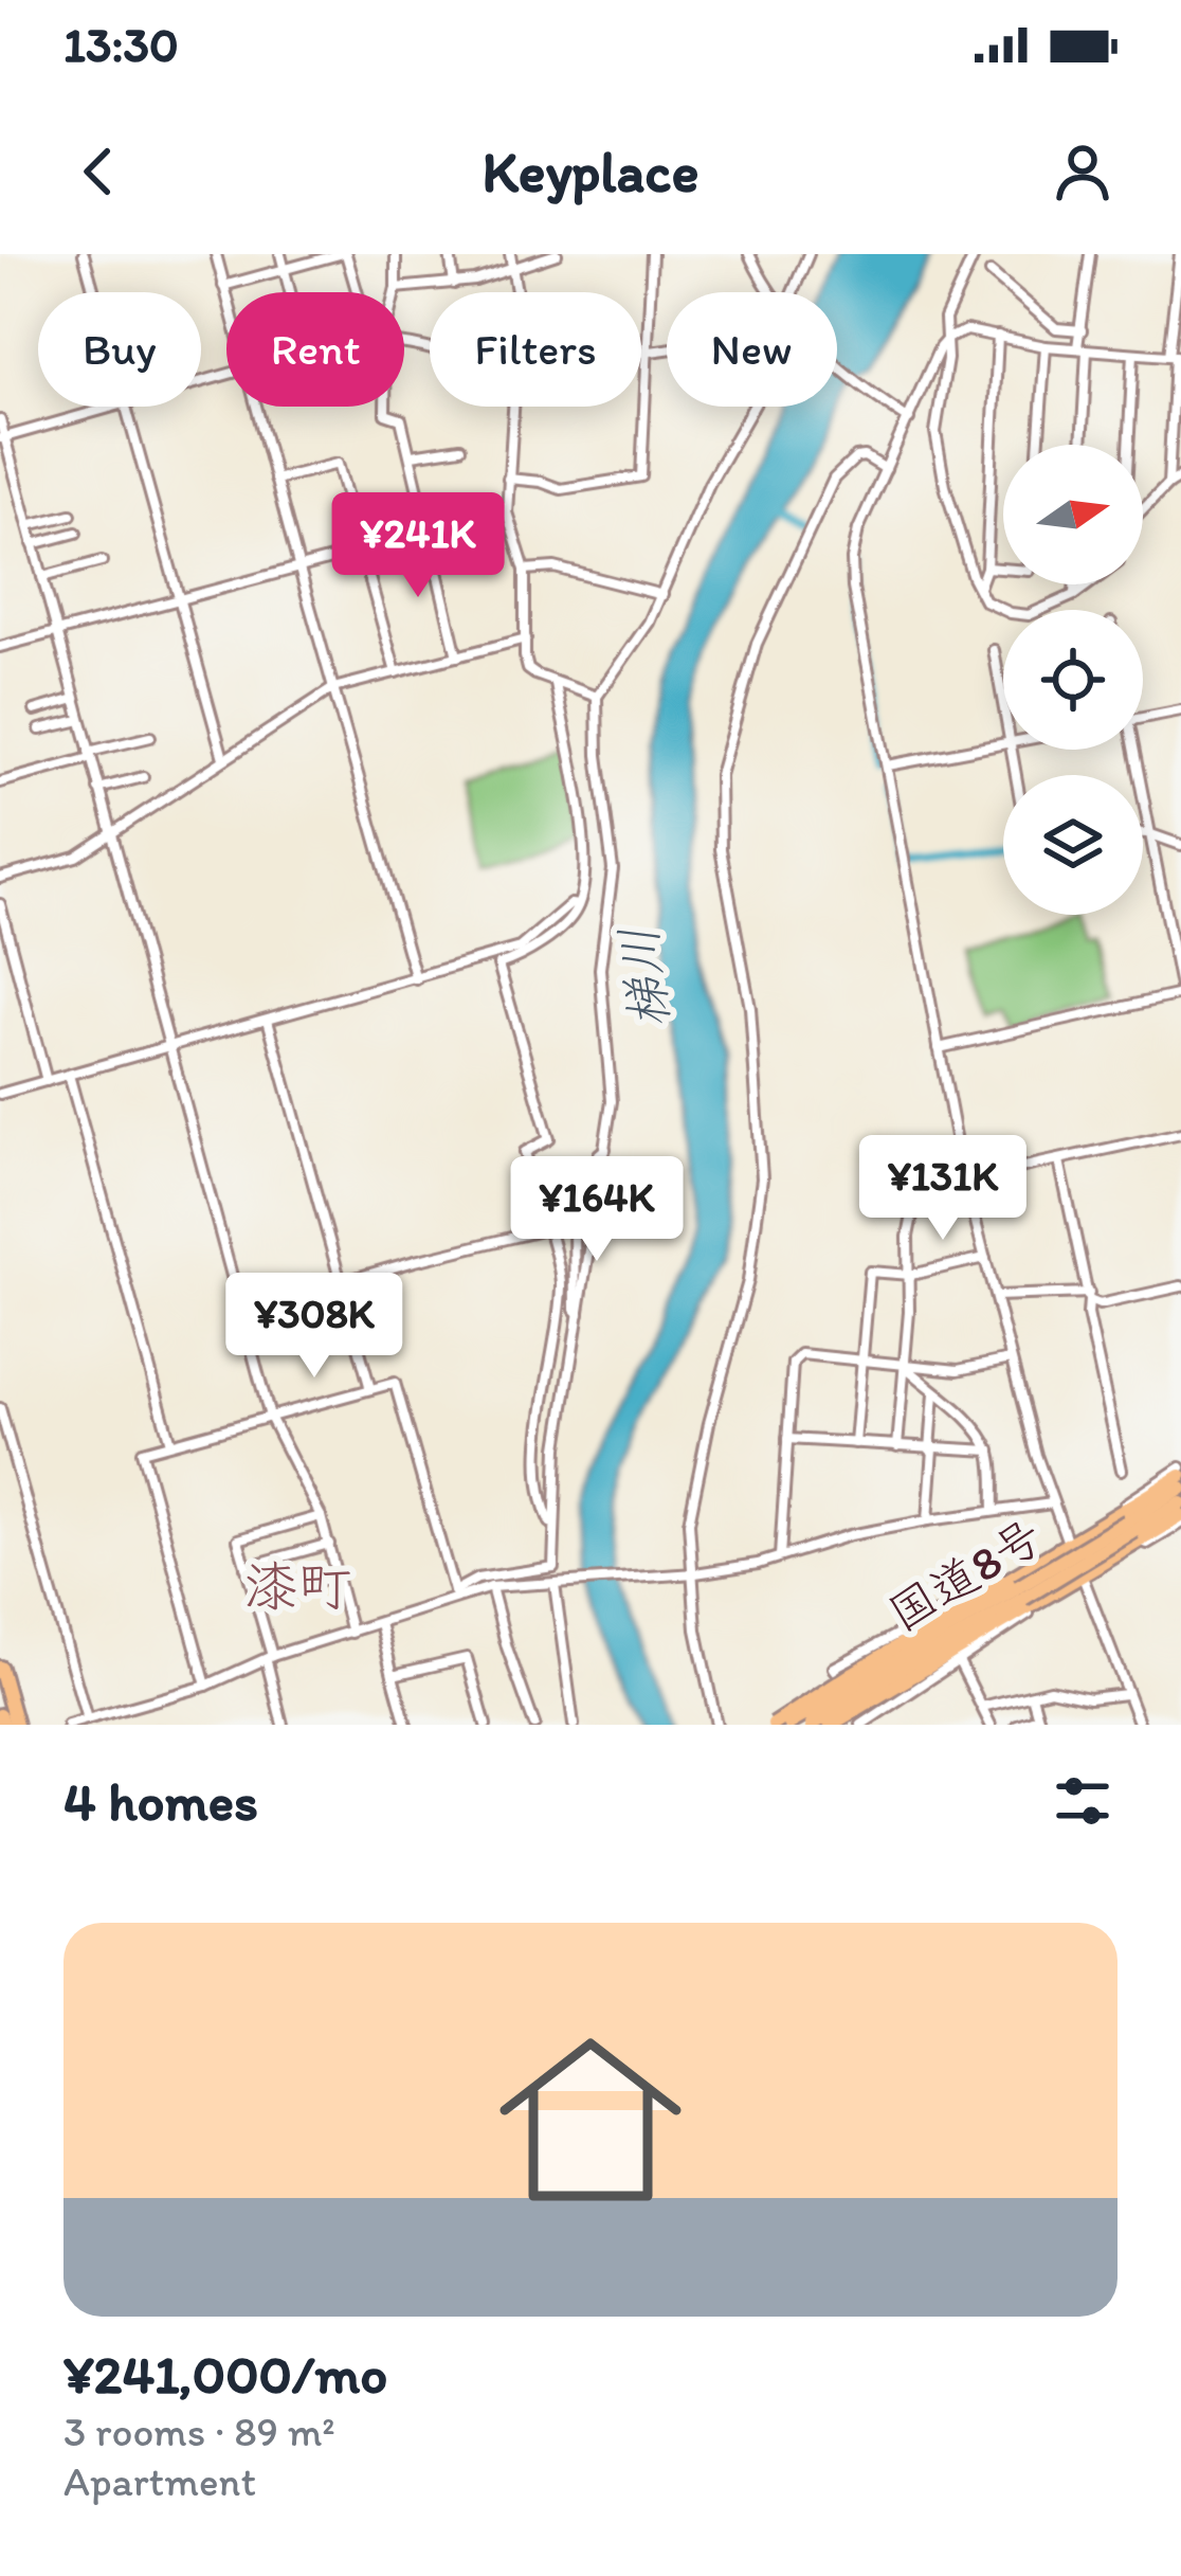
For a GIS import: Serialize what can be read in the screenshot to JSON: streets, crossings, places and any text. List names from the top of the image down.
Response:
{
  "streets": {
    "highway": ["国道8号"]
  },
  "districts": ["漆町"],
  "water": ["梯川"],
  "north": "right",
  "page": {
    "status": "13:30",
    "header": "Keyplace",
    "chip": [
      "Buy",
      "Rent",
      "Filters",
      "New"
    ],
    "price": [
      "¥241K",
      "¥131K",
      "¥164K",
      "¥308K"
    ],
    "heading": "4 homes",
    "list": [
      {
        "name": "¥241,000/mo",
        "note": "3 rooms · 89 m² · Apartment"
      }
    ]
  }
}
